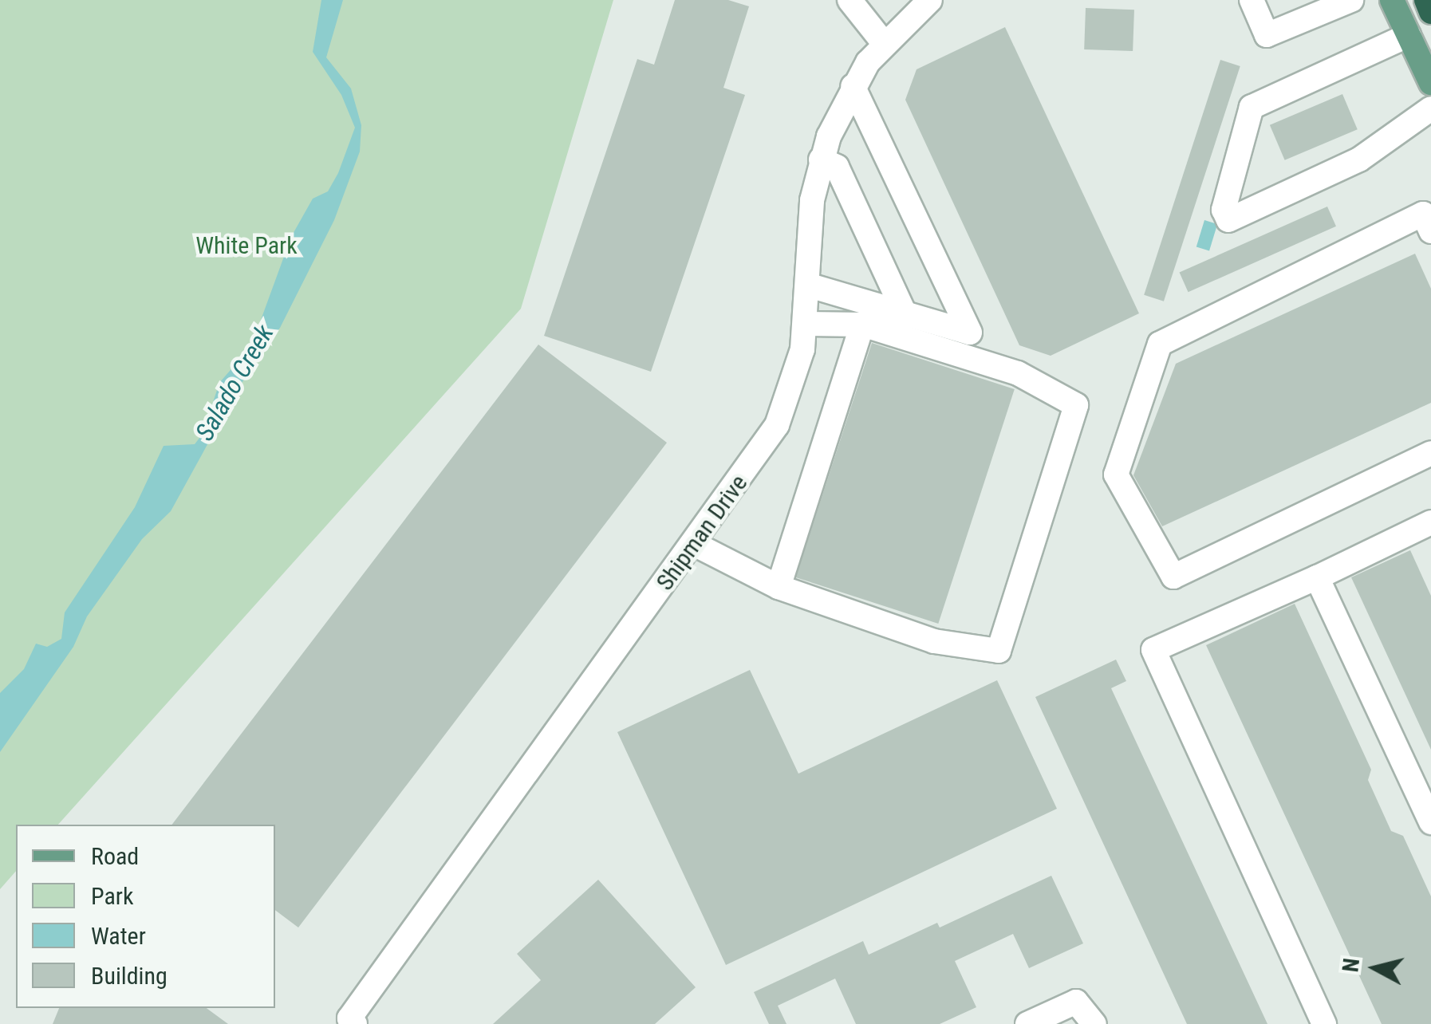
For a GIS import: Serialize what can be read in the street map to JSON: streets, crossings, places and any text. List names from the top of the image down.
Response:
{
  "streets": {
    "street": ["Shipman Drive"]
  },
  "water": ["Salado Creek"],
  "parks": ["White Park"],
  "legend": [
    "Road",
    "Park",
    "Water",
    "Building"
  ],
  "north": "left"
}
